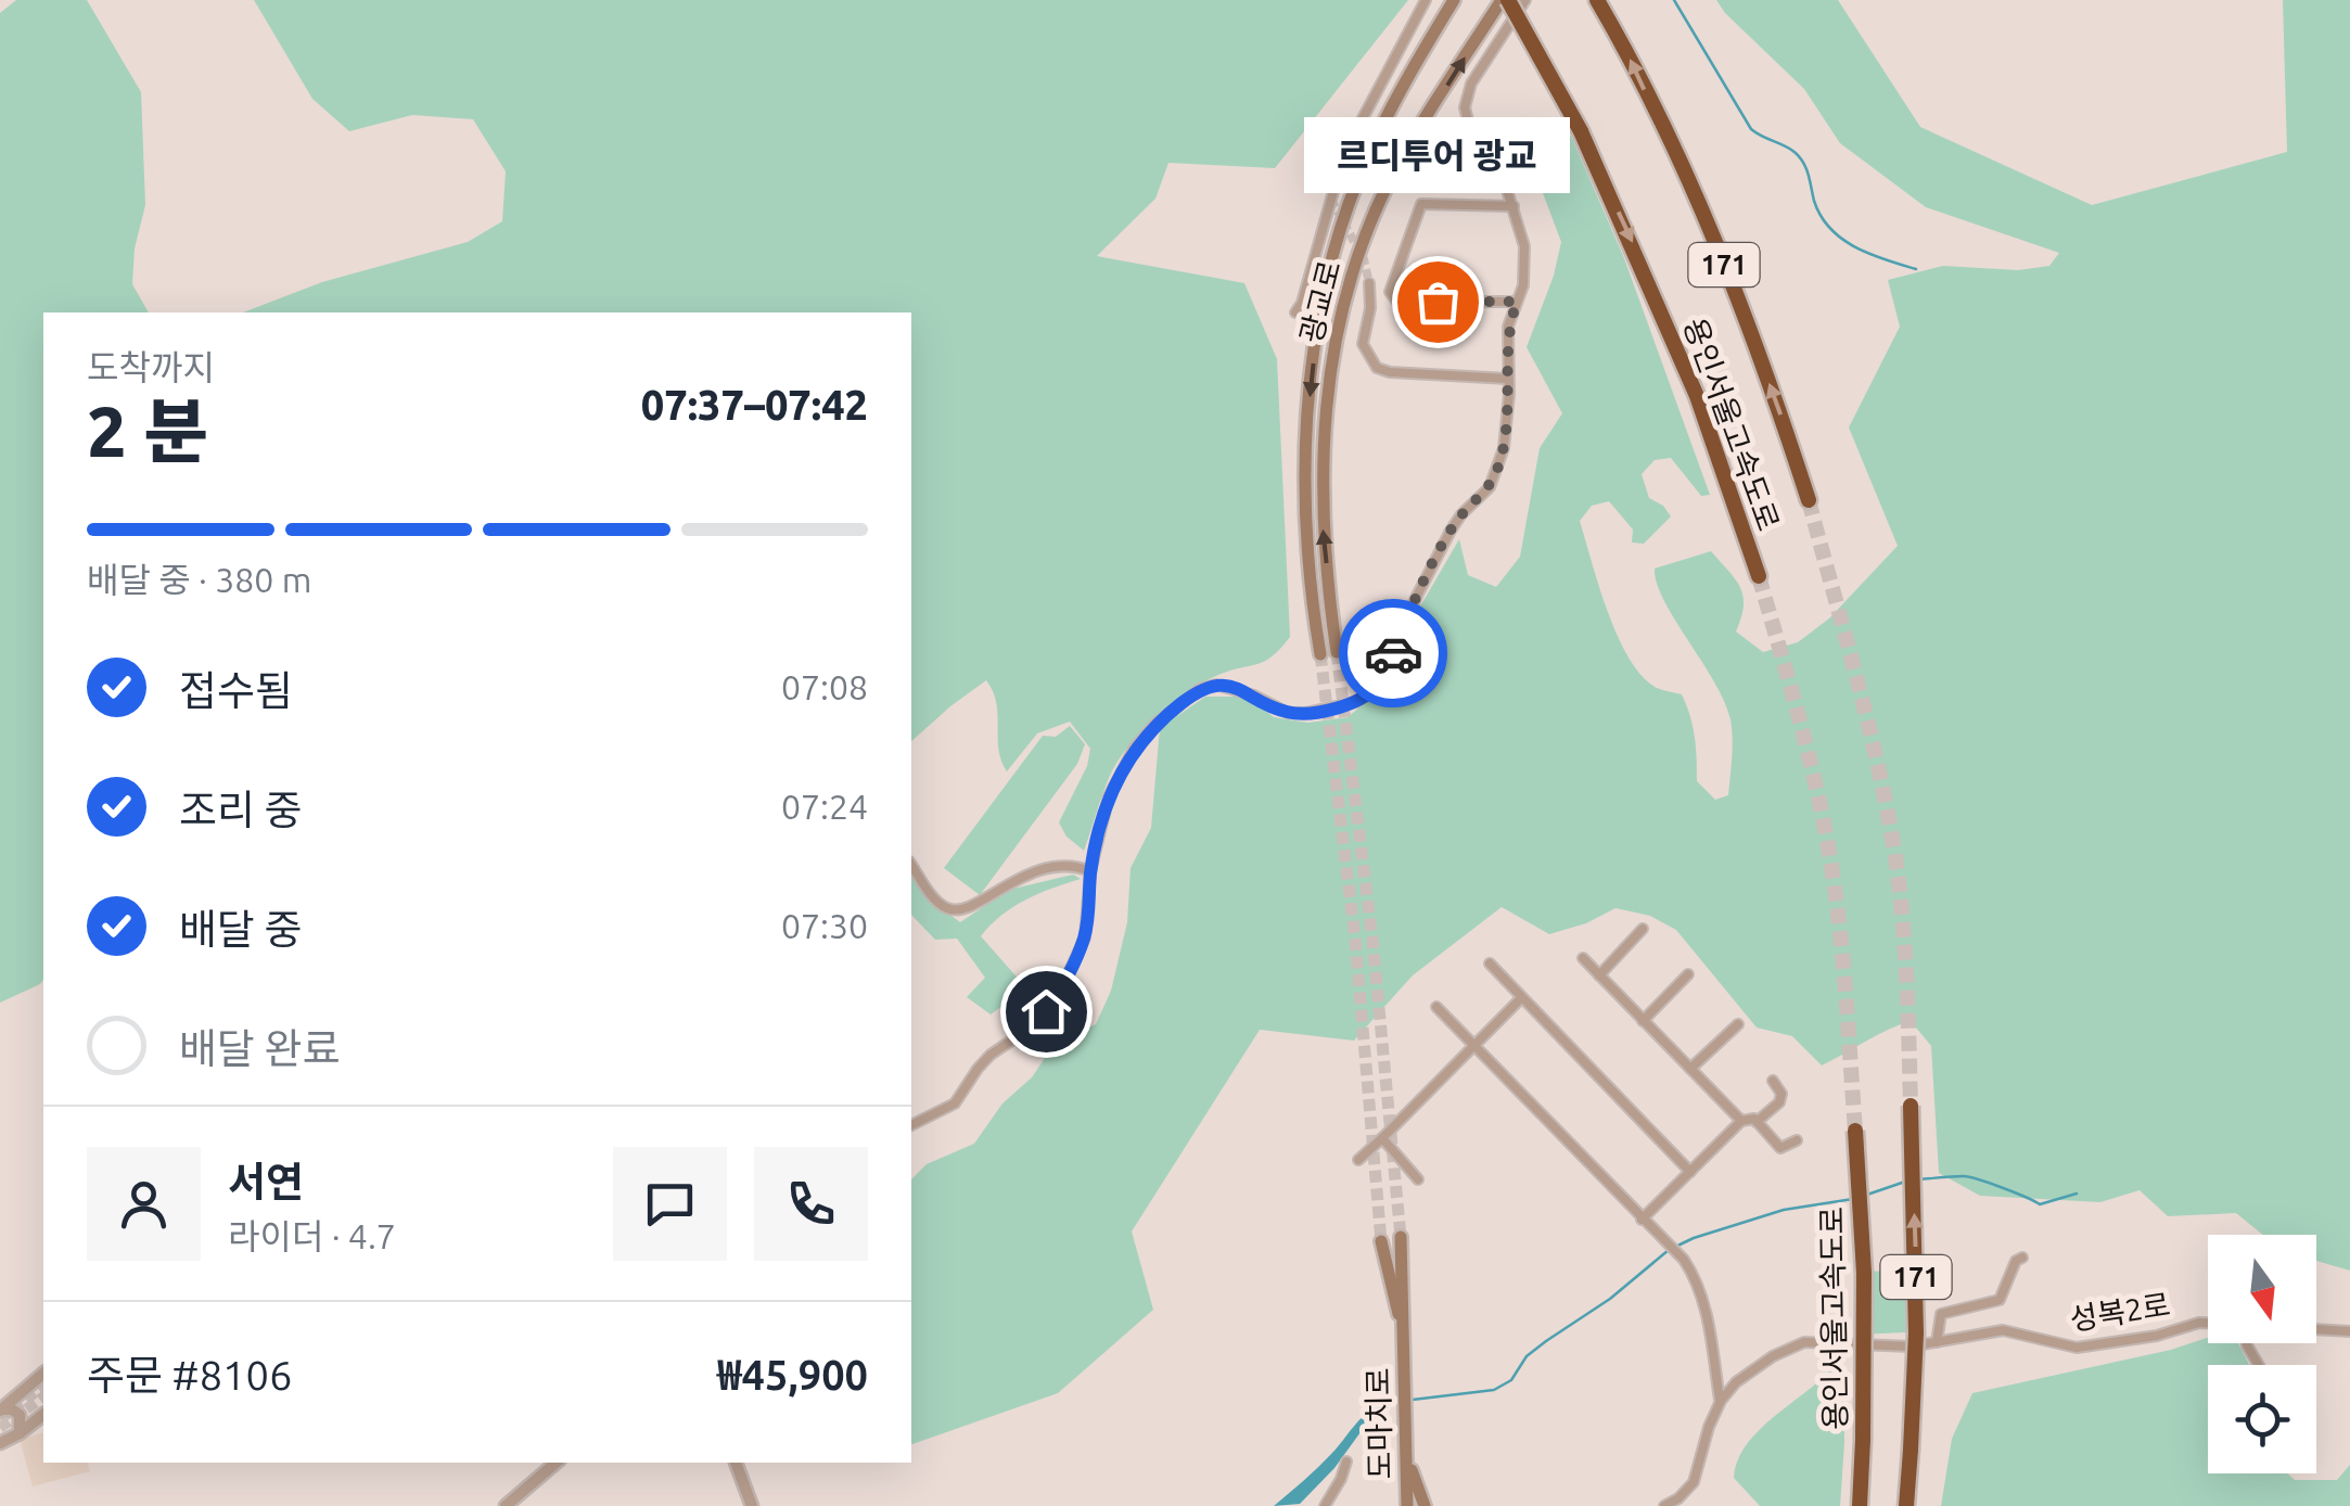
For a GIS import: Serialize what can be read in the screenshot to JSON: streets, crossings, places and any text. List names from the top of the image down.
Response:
{
  "streets": {
    "highway": ["171", "용인서울고속도로"],
    "main road": ["광교로", "도마치로"],
    "street": ["성복2로"]
  },
  "crossings": [
    ["광교로", "용인서울고속도로"]
  ],
  "places": ["르디투어 광교"],
  "north": "bottom",
  "page": {
    "bubble": "르디투어 광교",
    "heading": ["2 분", "도착까지", "07:37–07:42"],
    "panel": [
      "서연",
      "라이더 · 4.7",
      "주문 #8106",
      "₩45,900"
    ],
    "bar": "배달 중 · 380 m",
    "list": [
      ["접수됨", "07:08"],
      ["조리 중", "07:24"],
      ["배달 중", "07:30"],
      "배달 완료"
    ]
  }
}
